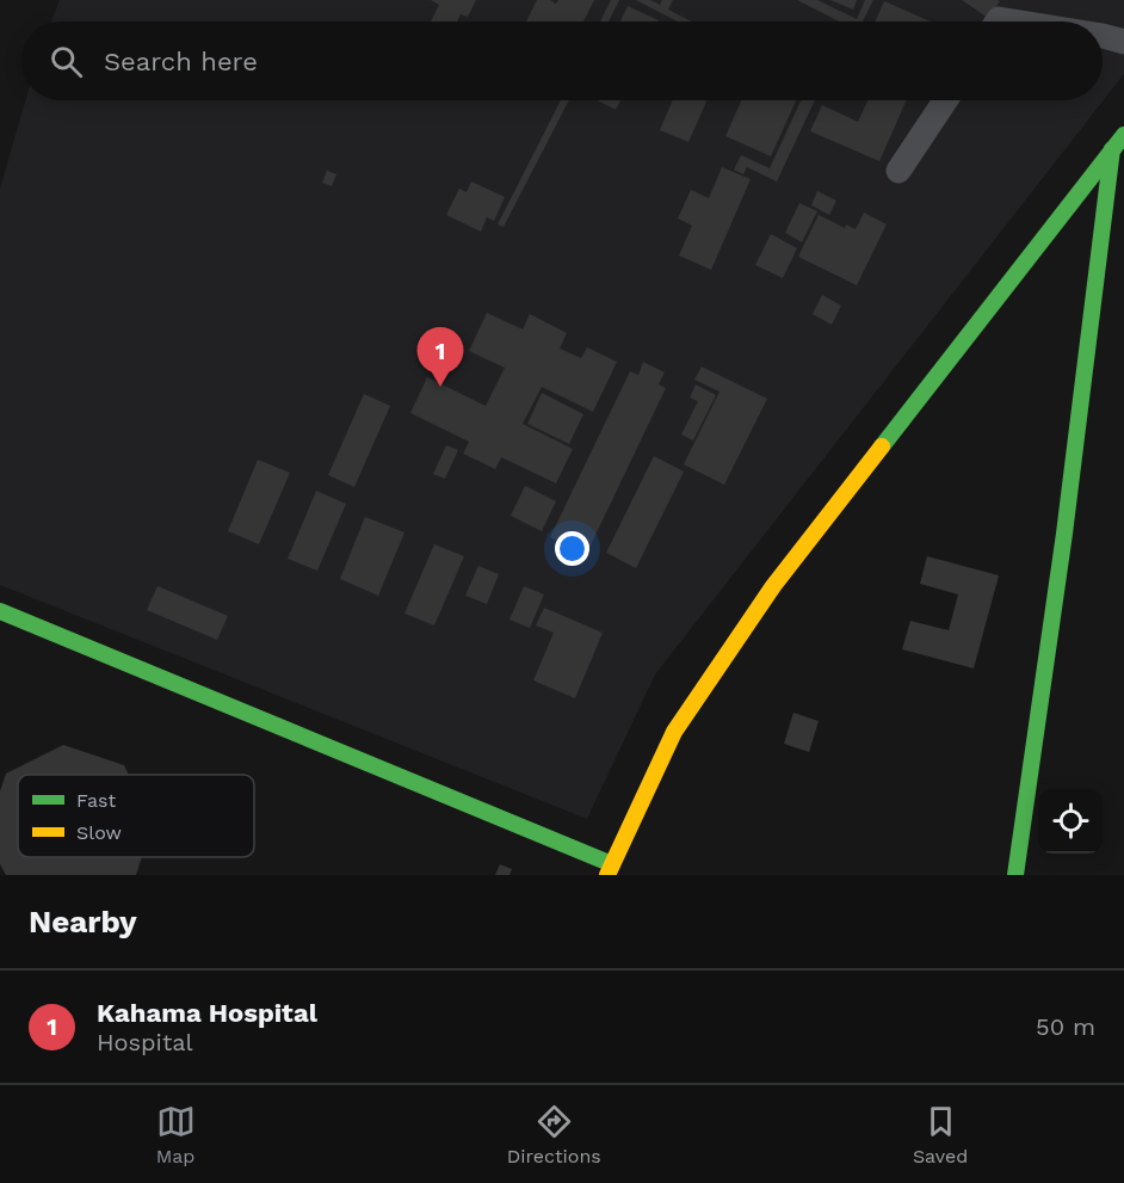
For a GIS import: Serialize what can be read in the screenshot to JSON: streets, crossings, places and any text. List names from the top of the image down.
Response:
{
  "legend": ["Fast", "Slow"],
  "page": {
    "search": "Search here",
    "pins": "1",
    "heading": "Nearby",
    "list": [
      {
        "mark": "1",
        "name": "Kahama Hospital",
        "note": "Hospital",
        "value": "50 m"
      }
    ],
    "nav": ["Map", "Directions", "Saved"]
  }
}
